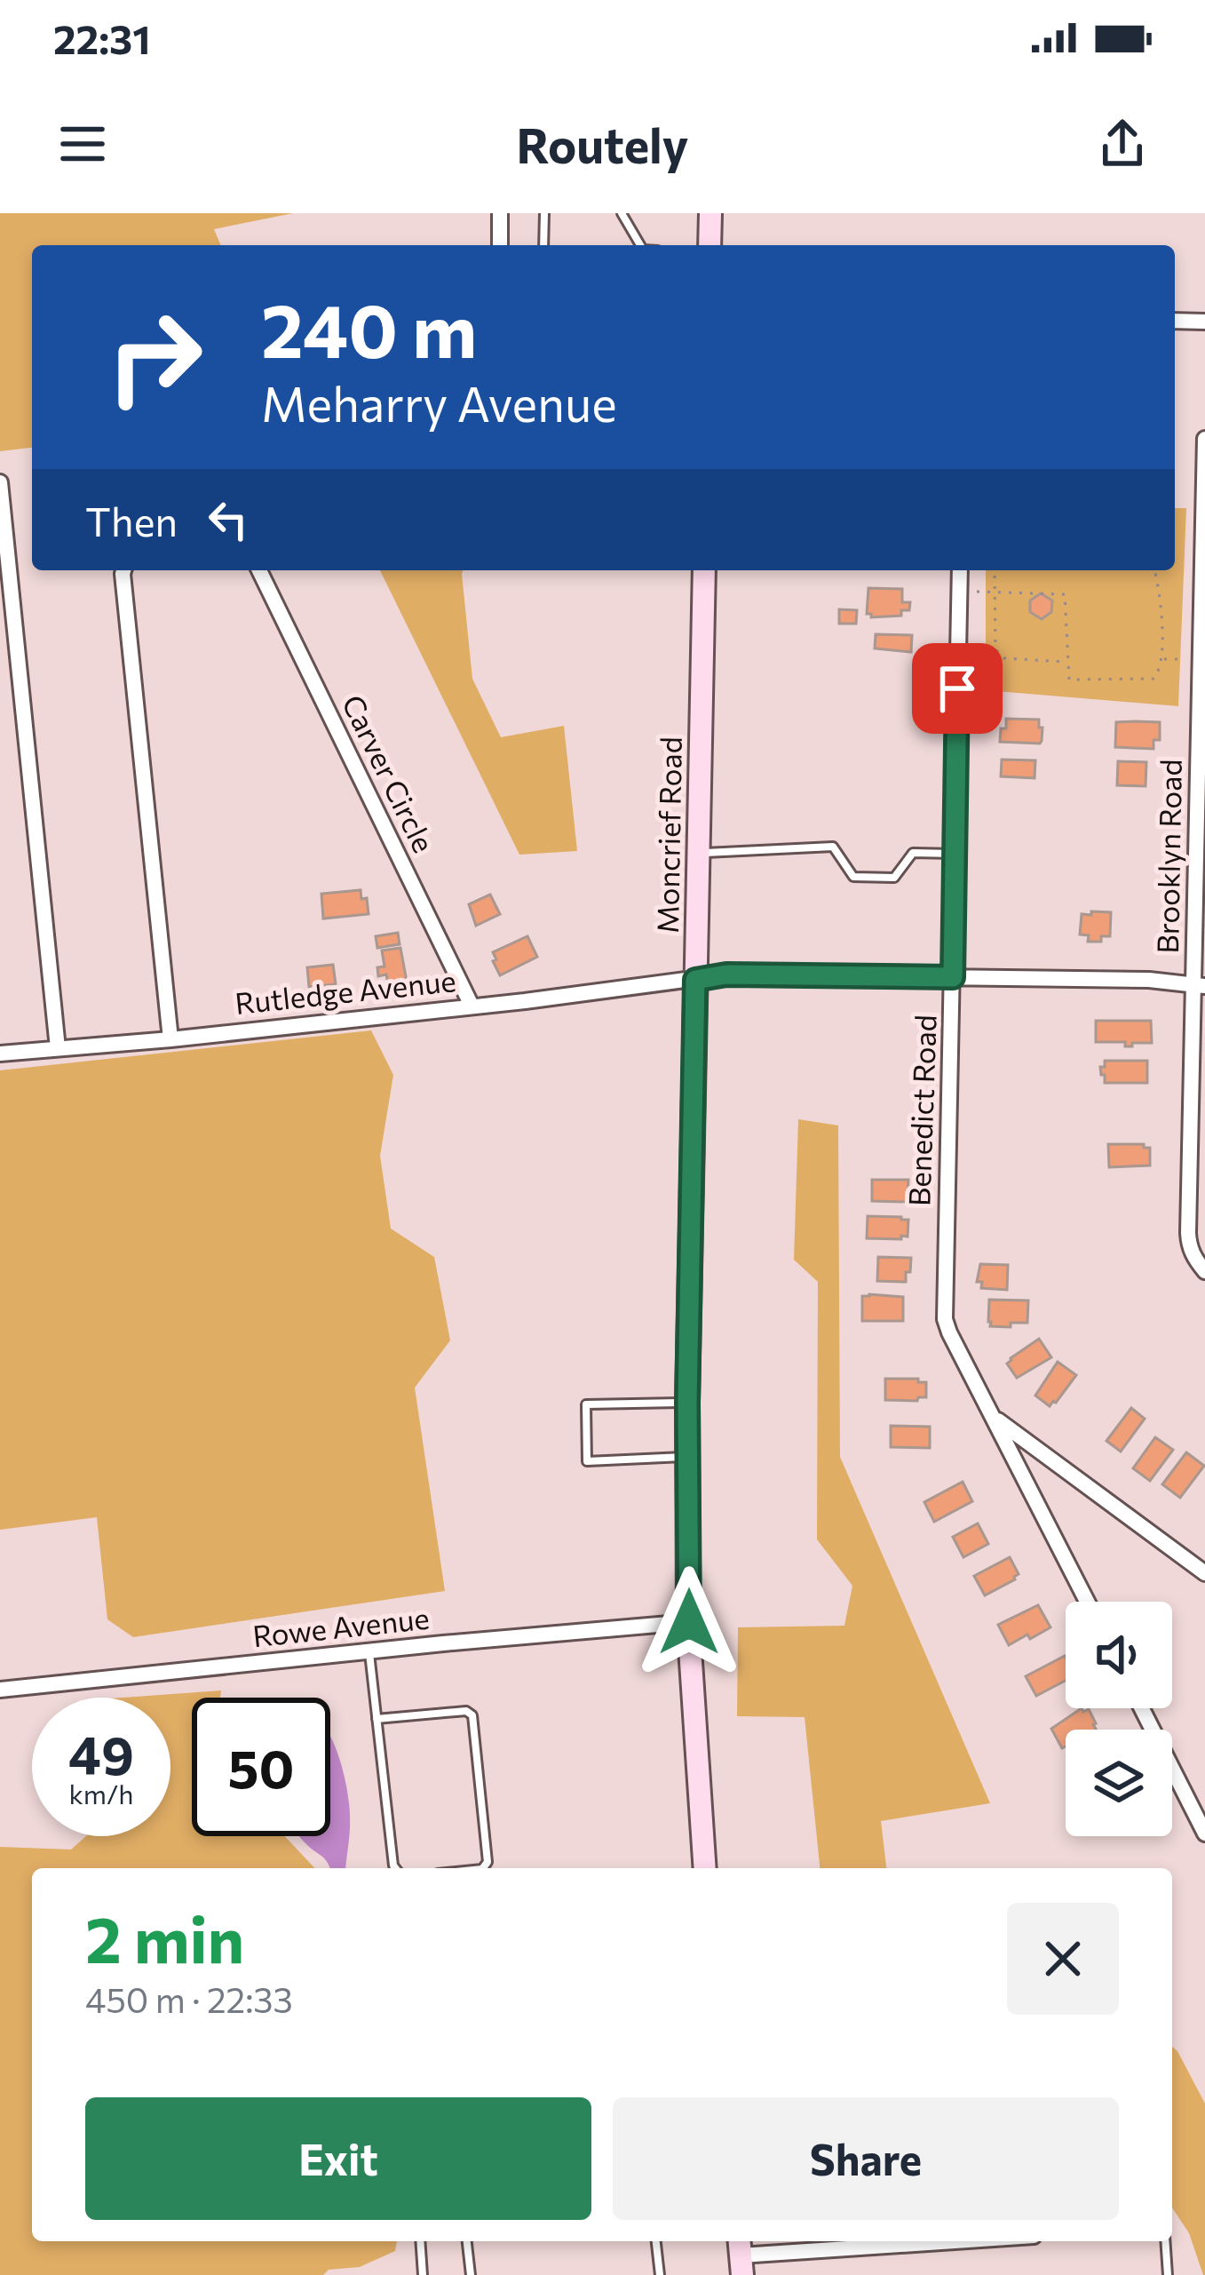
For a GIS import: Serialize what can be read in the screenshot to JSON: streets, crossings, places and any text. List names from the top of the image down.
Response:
{
  "streets": {
    "main road": ["Moncrief Road"],
    "street": [
      "Carver Circle",
      "Brooklyn Road",
      "Rutledge Avenue",
      "Benedict Road",
      "Rowe Avenue"
    ]
  },
  "crossings": [
    ["Carver Circle", "Rutledge Avenue"],
    ["Moncrief Road", "Rutledge Avenue"],
    ["Moncrief Road", "Rowe Avenue"],
    ["Brooklyn Road", "Rutledge Avenue"],
    ["Rutledge Avenue", "Benedict Road"]
  ],
  "page": {
    "status": "22:31",
    "header": "Routely",
    "turn": ["240 m", "Meharry Avenue"],
    "then": "Then",
    "speed": "49 km/h",
    "limit": "50",
    "heading": ["2 min", "450 m · 22:33"],
    "buttons": ["Exit", "Share"]
  }
}
